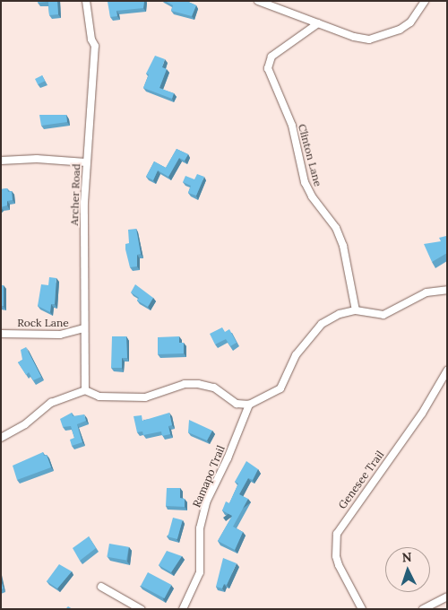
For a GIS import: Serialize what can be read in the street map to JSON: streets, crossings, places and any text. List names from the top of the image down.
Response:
{
  "streets": {
    "street": [
      "Clinton Lane",
      "Archer Road",
      "Rock Lane",
      "Ramapo Trail",
      "Genesee Trail"
    ]
  },
  "crossings": [
    ["Archer Road", "Rock Lane"]
  ],
  "north": "top"
}
